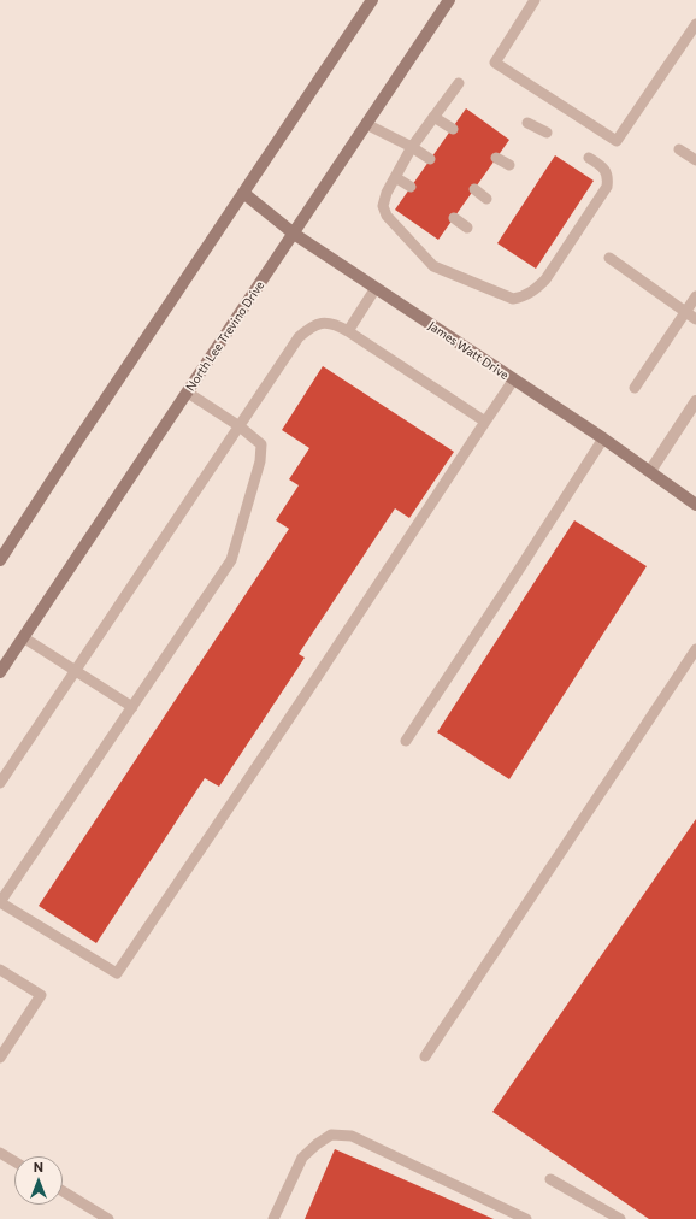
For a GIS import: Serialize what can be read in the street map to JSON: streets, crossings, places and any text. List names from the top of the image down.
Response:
{
  "streets": {
    "main road": ["North Lee Trevino Drive", "James Watt Drive"]
  },
  "crossings": [
    ["North Lee Trevino Drive", "James Watt Drive"]
  ],
  "north": "top"
}
